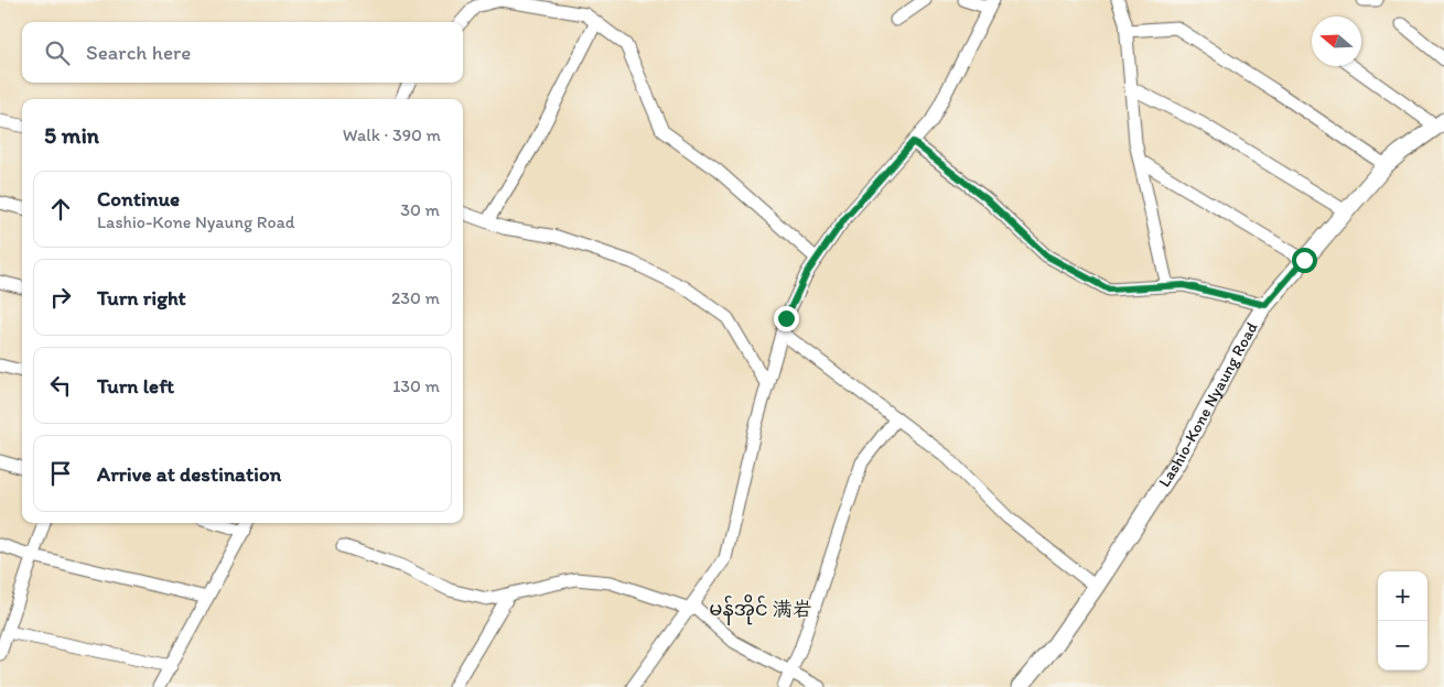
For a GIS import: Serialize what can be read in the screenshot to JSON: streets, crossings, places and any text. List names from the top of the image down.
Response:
{
  "streets": {
    "main road": ["Lashio-Kone Nyaung Road"]
  },
  "districts": ["မန်အိုင် 满岩"],
  "north": "left",
  "page": {
    "search": "Search here",
    "heading": ["5 min", "Walk · 390 m"],
    "list": [
      ["Continue", "Lashio-Kone Nyaung Road", "30 m"],
      ["Turn right", "230 m"],
      ["Turn left", "130 m"],
      "Arrive at destination"
    ],
    "map_buttons": ["+", "−"]
  }
}
